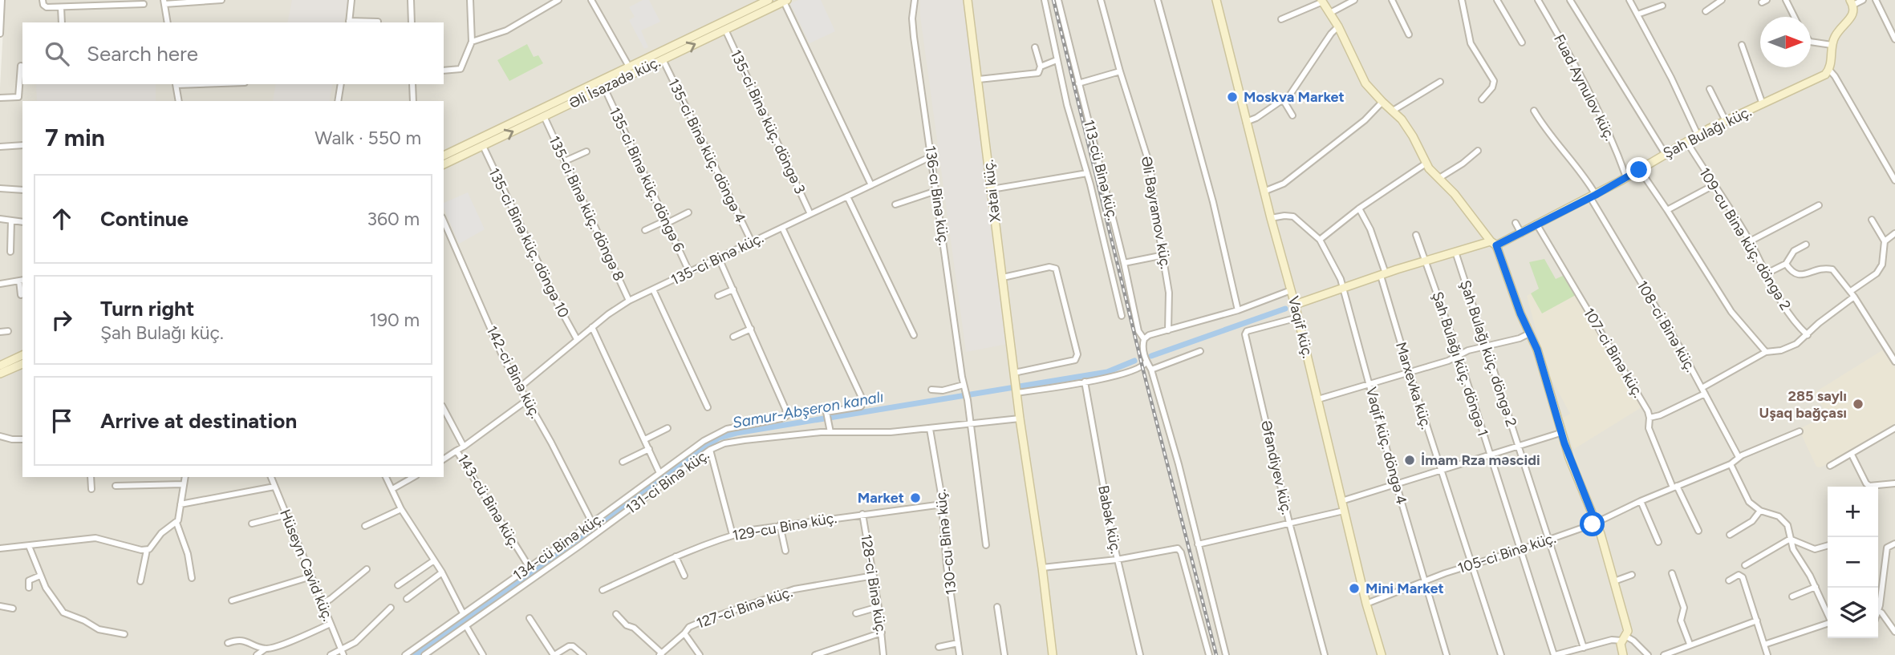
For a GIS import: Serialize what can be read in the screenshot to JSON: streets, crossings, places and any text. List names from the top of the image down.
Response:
{
  "streets": {
    "street": [
      "Əli İsazadə küç.",
      "Fuad Aynulov küç.",
      "135-ci Binə küç. döngə 3",
      "Şah Bulağı küç.",
      "135-ci Binə küç. döngə 4",
      "113-cü Binə küç.",
      "135-ci Binə küç. döngə 6",
      "Xətai küç.",
      "136-cı Binə küç.",
      "135-ci Binə küç. döngə 8",
      "Əli Bayramov küç.",
      "109-cu Binə küç. döngə 2",
      "135-ci Binə küç. döngə 10",
      "135-ci Binə küç.",
      "108-ci Binə küç.",
      "Vaqif küç.",
      "107-ci Binə küç.",
      "Şah Bulağı küç. döngə 2",
      "Şah Bulağı küç. döngə 1",
      "142-ci Binə küç.",
      "Marxevka küç.",
      "Vaqif küç. döngə 4",
      "Əfəndiyev küç.",
      "131-ci Binə küç.",
      "143-cü Binə küç.",
      "Babək küç.",
      "129-cu Binə küç.",
      "130-cu Binə küç.",
      "134-cü Binə küç.",
      "105-ci Binə küç.",
      "Hüseyn Cavid küç.",
      "128-ci Binə küç.",
      "127-ci Binə küç."
    ]
  },
  "crossings": [
    ["Əli İsazadə küç.", "135-ci Binə küç. döngə 3"],
    ["Əli İsazadə küç.", "135-ci Binə küç. döngə 4"],
    ["Əli İsazadə küç.", "135-ci Binə küç. döngə 6"],
    ["Əli İsazadə küç.", "135-ci Binə küç. döngə 8"],
    ["Əli İsazadə küç.", "135-ci Binə küç. döngə 10"],
    ["Fuad Aynulov küç.", "Şah Bulağı küç."],
    ["135-ci Binə küç. döngə 3", "135-ci Binə küç."],
    ["Şah Bulağı küç.", "109-cu Binə küç. döngə 2"],
    ["Şah Bulağı küç.", "108-ci Binə küç."],
    ["Şah Bulağı küç.", "Vaqif küç."],
    ["Şah Bulağı küç.", "107-ci Binə küç."],
    ["Şah Bulağı küç.", "Şah Bulağı küç. döngə 2"],
    ["Şah Bulağı küç.", "Şah Bulağı küç. döngə 1"],
    ["Şah Bulağı küç.", "Marxevka küç."],
    ["Şah Bulağı küç.", "Vaqif küç. döngə 4"],
    ["135-ci Binə küç. döngə 4", "135-ci Binə küç."],
    ["135-ci Binə küç. döngə 6", "135-ci Binə küç."],
    ["136-cı Binə küç.", "135-ci Binə küç."],
    ["136-cı Binə küç.", "131-ci Binə küç."],
    ["135-ci Binə küç. döngə 8", "135-ci Binə küç."],
    ["135-ci Binə küç. döngə 10", "135-ci Binə küç."],
    ["135-ci Binə küç.", "142-ci Binə küç."],
    ["108-ci Binə küç.", "105-ci Binə küç."],
    ["Vaqif küç.", "Əfəndiyev küç."],
    ["Vaqif küç.", "105-ci Binə küç."],
    ["107-ci Binə küç.", "105-ci Binə küç."],
    ["Şah Bulağı küç. döngə 2", "105-ci Binə küç."],
    ["Şah Bulağı küç. döngə 1", "105-ci Binə küç."],
    ["142-ci Binə küç.", "134-cü Binə küç."],
    ["Marxevka küç.", "105-ci Binə küç."],
    ["Vaqif küç. döngə 4", "105-ci Binə küç."],
    ["131-ci Binə küç.", "130-cu Binə küç."],
    ["143-cü Binə küç.", "134-cü Binə küç."],
    ["129-cu Binə küç.", "130-cu Binə küç."],
    ["129-cu Binə küç.", "128-ci Binə küç."],
    ["128-ci Binə küç.", "127-ci Binə küç."]
  ],
  "water": ["Samur-Abşeron kanalı"],
  "places": [
    "Moskva Market",
    "285 saylı Uşaq bağçası",
    "İmam Rza məscidi",
    "Market",
    "Mini Market"
  ],
  "north": "right",
  "page": {
    "search": "Search here",
    "heading": ["7 min", "Walk · 550 m"],
    "list": [
      ["Continue", "360 m"],
      ["Turn right", "Şah Bulağı küç.", "190 m"],
      "Arrive at destination"
    ],
    "map_buttons": ["+", "−"]
  }
}
